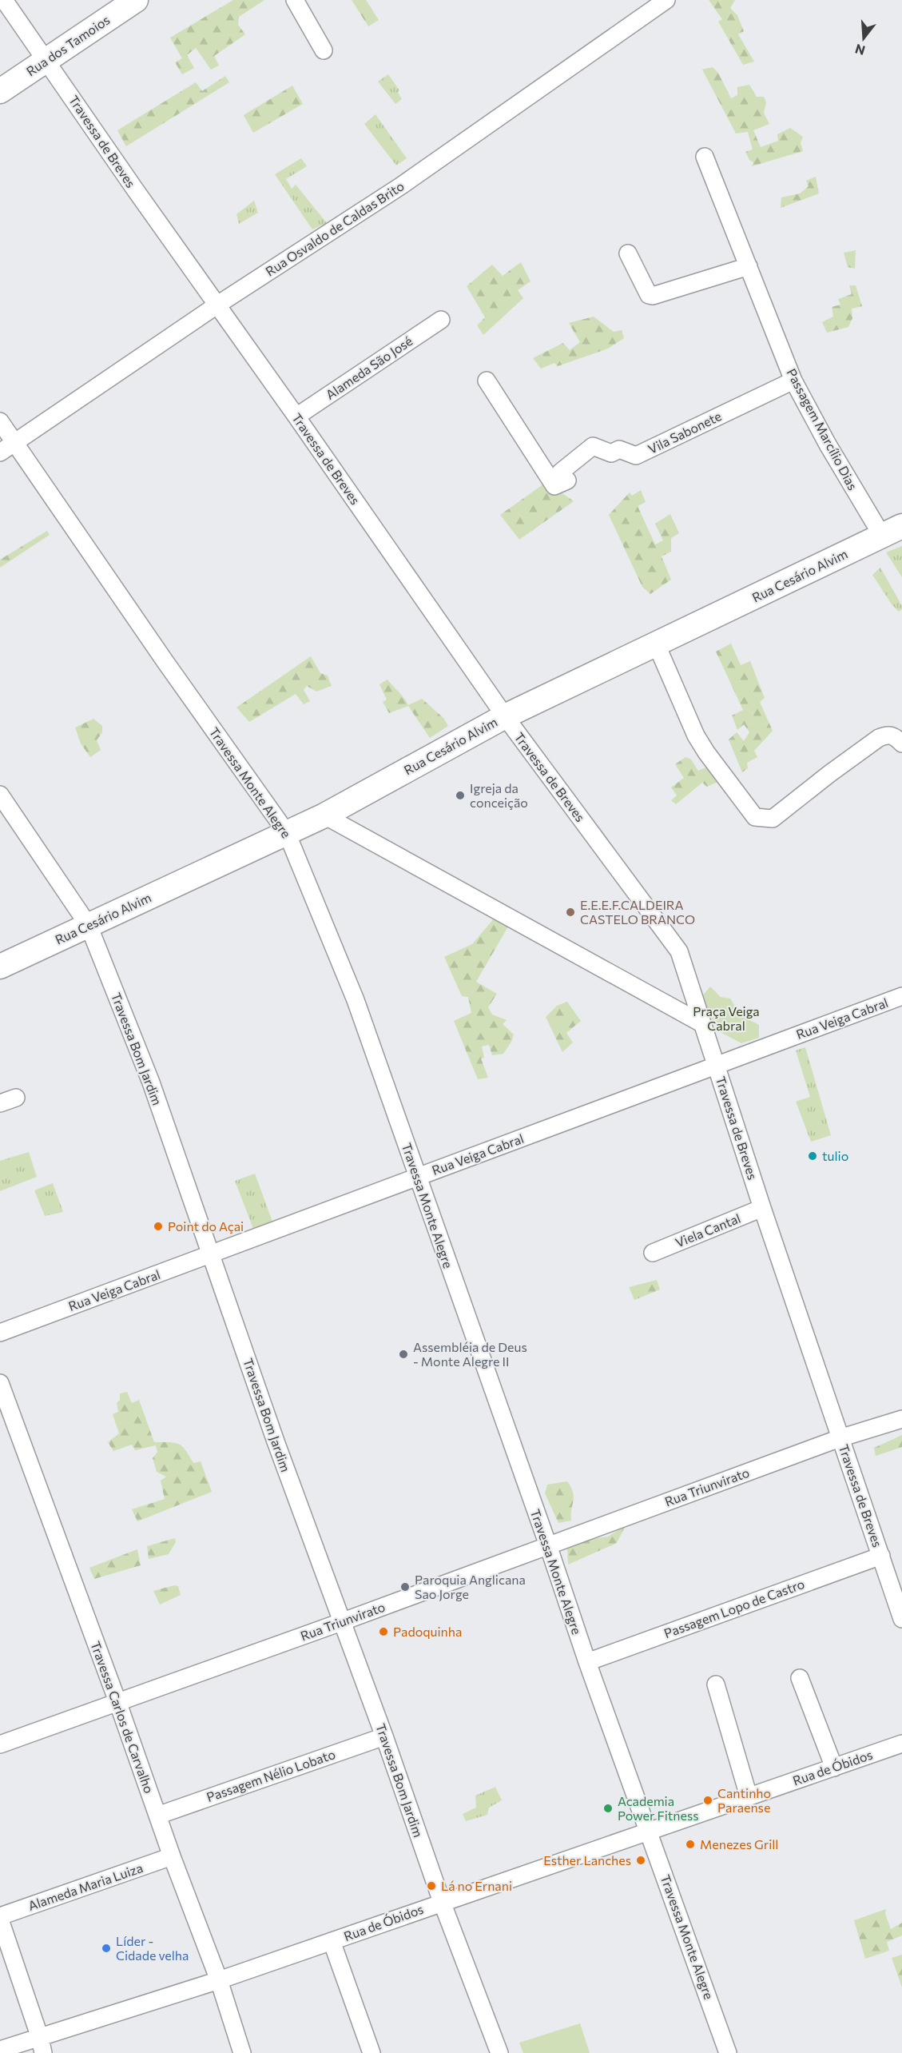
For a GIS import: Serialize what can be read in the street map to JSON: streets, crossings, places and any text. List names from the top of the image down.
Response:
{
  "streets": {
    "street": [
      "Rua dos Tamoios",
      "Travessa de Breves",
      "Rua Osvaldo de Caldas Brito",
      "Alameda São José",
      "Passagem Marcílio Dias",
      "Vila Sabonete",
      "Rua Cesário Alvim",
      "Travessa Monte Alegre",
      "Rua Veiga Cabral",
      "Travessa Bom Jardim",
      "Viela Cantal",
      "Rua Triunvirato",
      "Passagem Lopo de Castro",
      "Travessa Carlos de Carvalho",
      "Rua de Óbidos",
      "Passagem Nélio Lobato",
      "Alameda Maria Luiza"
    ]
  },
  "crossings": [
    ["Rua dos Tamoios", "Travessa de Breves"],
    ["Travessa de Breves", "Rua Osvaldo de Caldas Brito"],
    ["Travessa de Breves", "Alameda São José"],
    ["Travessa de Breves", "Rua Cesário Alvim"],
    ["Travessa de Breves", "Rua Veiga Cabral"],
    ["Travessa de Breves", "Viela Cantal"],
    ["Travessa de Breves", "Rua Triunvirato"],
    ["Travessa de Breves", "Passagem Lopo de Castro"],
    ["Rua Osvaldo de Caldas Brito", "Travessa Monte Alegre"],
    ["Passagem Marcílio Dias", "Vila Sabonete"],
    ["Passagem Marcílio Dias", "Rua Cesário Alvim"],
    ["Rua Cesário Alvim", "Travessa Monte Alegre"],
    ["Rua Cesário Alvim", "Travessa Bom Jardim"],
    ["Travessa Monte Alegre", "Rua Veiga Cabral"],
    ["Travessa Monte Alegre", "Rua Triunvirato"],
    ["Travessa Monte Alegre", "Passagem Lopo de Castro"],
    ["Travessa Monte Alegre", "Rua de Óbidos"],
    ["Rua Veiga Cabral", "Travessa Bom Jardim"],
    ["Travessa Bom Jardim", "Rua Triunvirato"],
    ["Travessa Bom Jardim", "Rua de Óbidos"],
    ["Travessa Bom Jardim", "Passagem Nélio Lobato"],
    ["Rua Triunvirato", "Travessa Carlos de Carvalho"],
    ["Travessa Carlos de Carvalho", "Rua de Óbidos"],
    ["Travessa Carlos de Carvalho", "Passagem Nélio Lobato"],
    ["Travessa Carlos de Carvalho", "Alameda Maria Luiza"]
  ],
  "parks": ["Praça Veiga Cabral"],
  "places": [
    "Igreja da conceição",
    "E.E.E.F.CALDEIRA CASTELO BRANCO",
    "tulio",
    "Point do Açai",
    "Assembléia de Deus - Monte Alegre II",
    "Paroquia Anglicana Sao Jorge",
    "Padoquinha",
    "Cantinho Paraense",
    "Academia Power Fitness",
    "Menezes Grill",
    "Esther Lanches",
    "Lá no Ernani",
    "Líder - Cidade velha"
  ],
  "north": "bottom"
}
